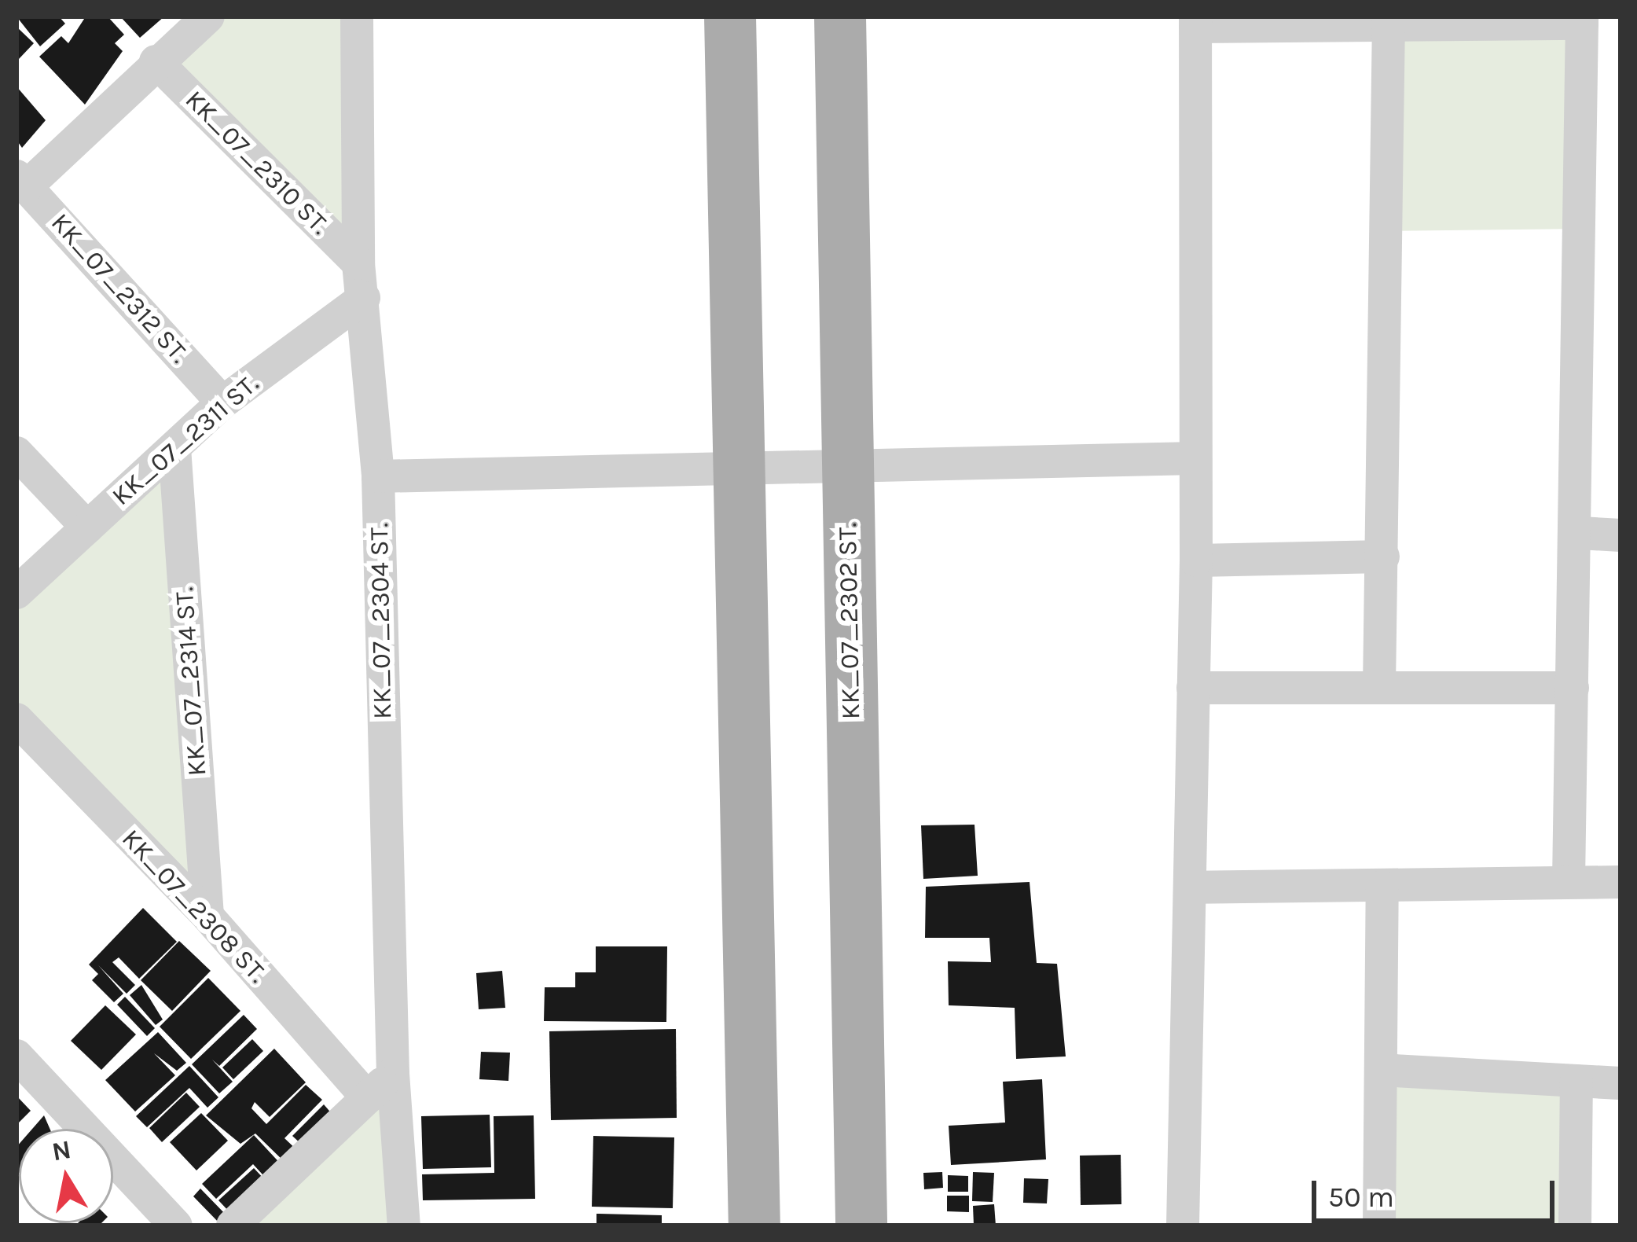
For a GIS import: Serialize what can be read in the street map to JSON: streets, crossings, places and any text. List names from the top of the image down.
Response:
{
  "streets": {
    "main road": ["KK_07_2302 ST."],
    "street": [
      "KK_07_2310 ST.",
      "KK_07_2312 ST.",
      "KK_07_2311 ST.",
      "KK_07_2304 ST.",
      "KK_07_2314 ST.",
      "KK_07_2308 ST."
    ]
  },
  "crossings": [
    ["KK_07_2310 ST.", "KK_07_2304 ST."],
    ["KK_07_2312 ST.", "KK_07_2311 ST."],
    ["KK_07_2311 ST.", "KK_07_2304 ST."],
    ["KK_07_2311 ST.", "KK_07_2314 ST."],
    ["KK_07_2314 ST.", "KK_07_2308 ST."]
  ],
  "scale_bar": "50 m",
  "north": "top"
}
